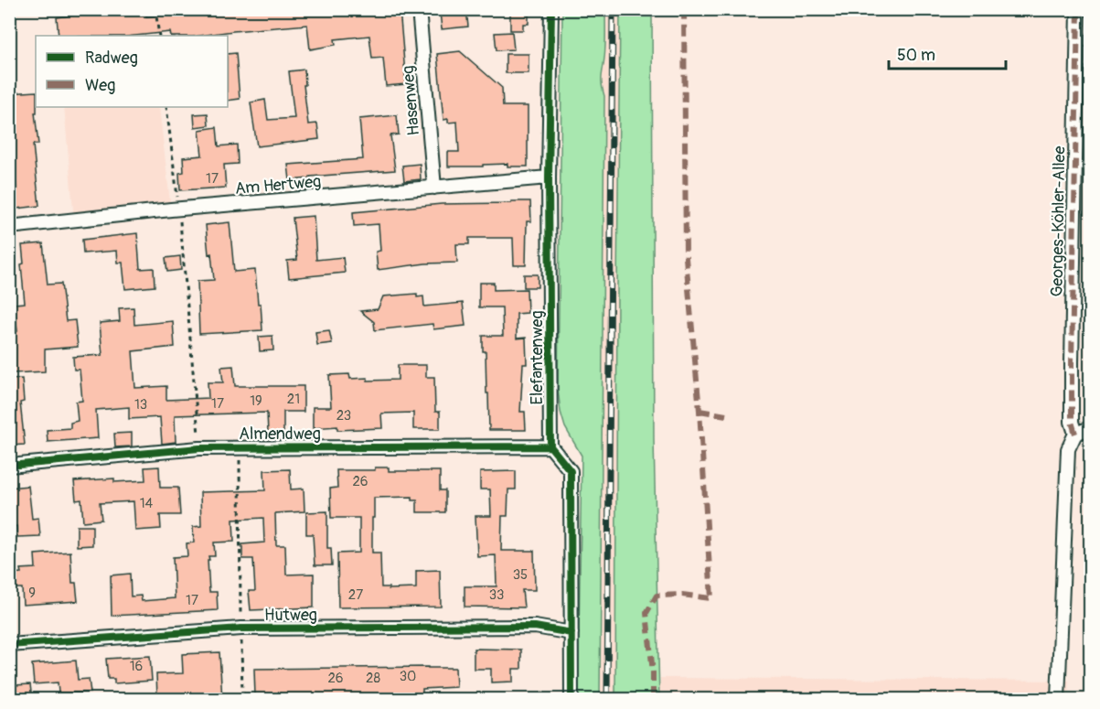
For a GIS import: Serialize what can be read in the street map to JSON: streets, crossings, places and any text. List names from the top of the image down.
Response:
{
  "streets": {
    "street": [
      "Hasenweg",
      "Am Hertweg",
      "Georges-Köhler-Allee",
      "Elefantenweg",
      "Almendweg",
      "Hutweg"
    ]
  },
  "crossings": [
    ["Hasenweg", "Am Hertweg"],
    ["Am Hertweg", "Elefantenweg"],
    ["Elefantenweg", "Almendweg"]
  ],
  "house_numbers": [
    "17",
    "21",
    "19",
    "17",
    "13",
    "23",
    "26",
    "14",
    "35",
    "9",
    "27",
    "33",
    "17",
    "16",
    "30",
    "26",
    "28"
  ],
  "legend": ["Radweg", "Weg"],
  "scale_bar": "50 m"
}
